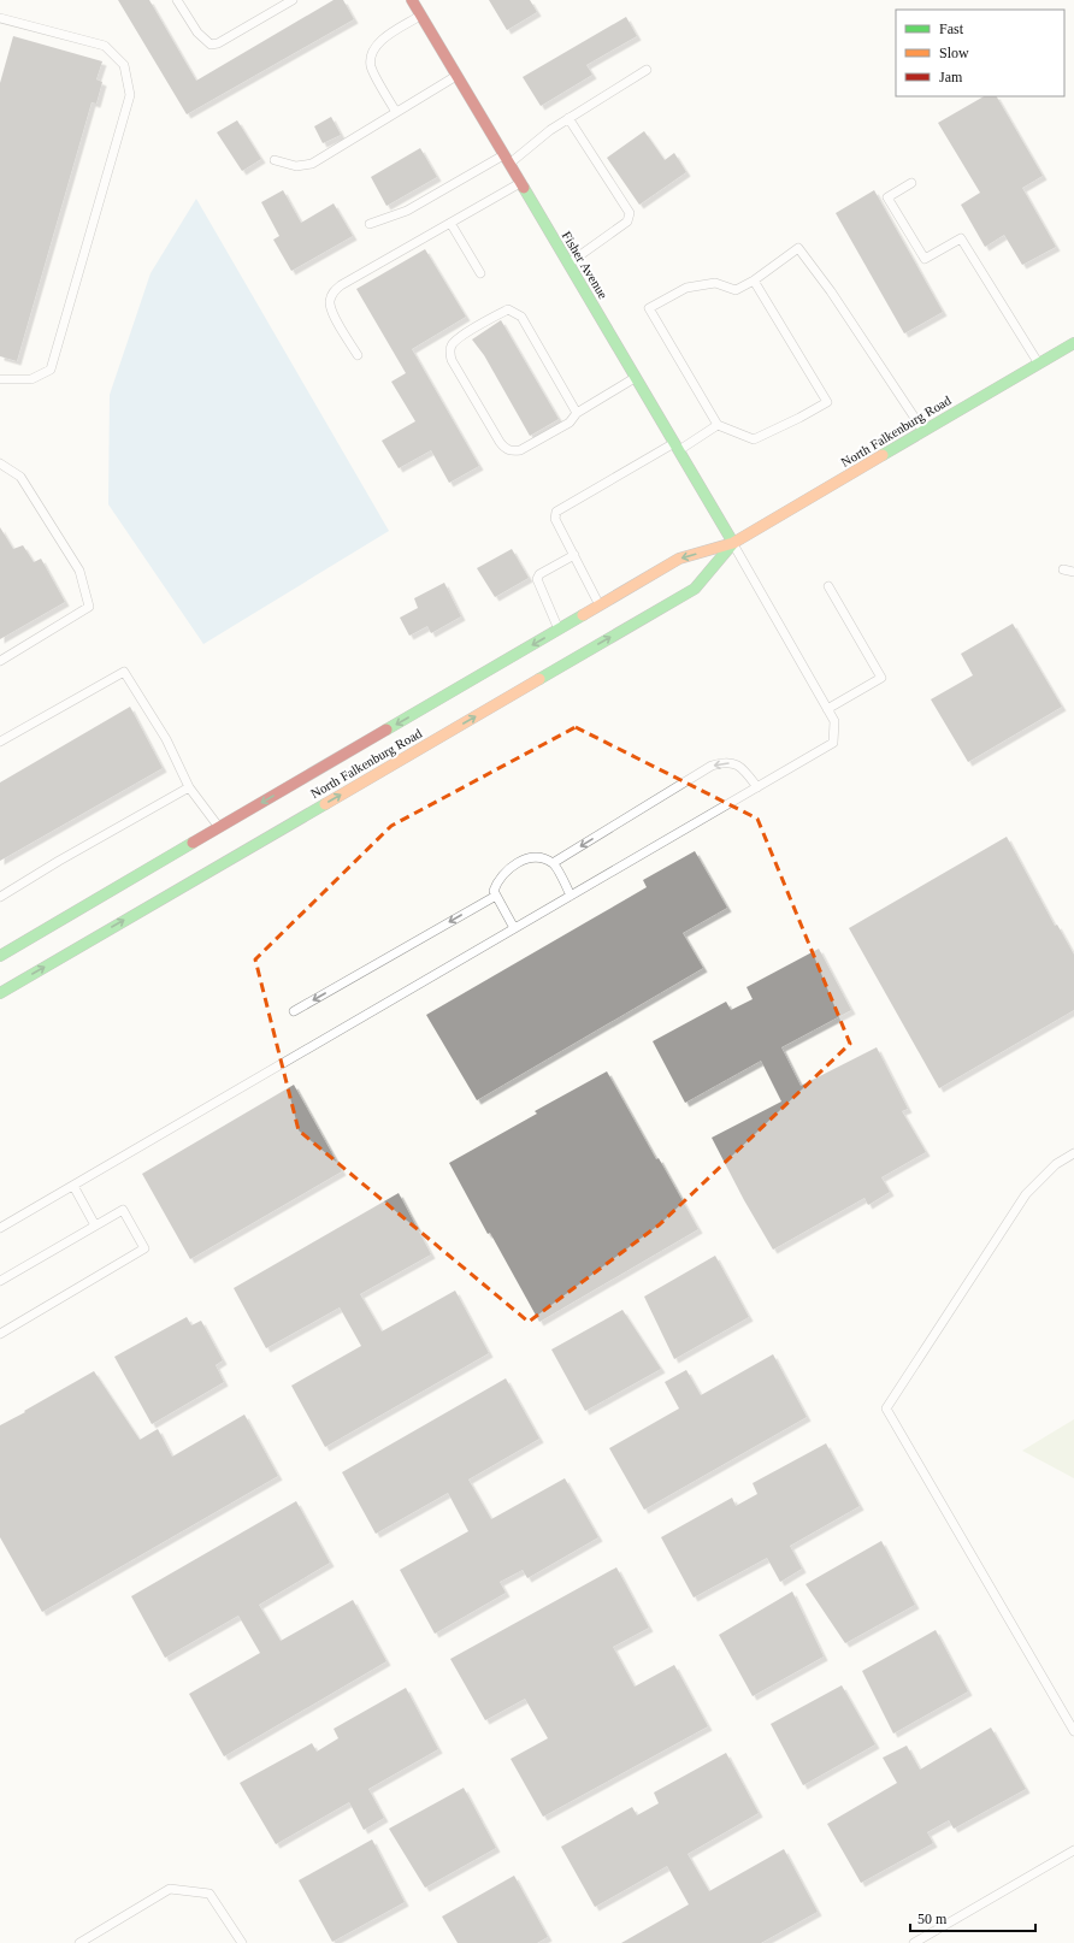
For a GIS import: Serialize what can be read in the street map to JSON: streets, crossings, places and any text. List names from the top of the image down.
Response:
{
  "streets": {
    "street": ["Fisher Avenue", "North Falkenburg Road"]
  },
  "crossings": [
    ["Fisher Avenue", "North Falkenburg Road"]
  ],
  "legend": ["Fast", "Slow", "Jam"],
  "scale_bar": "50 m"
}
